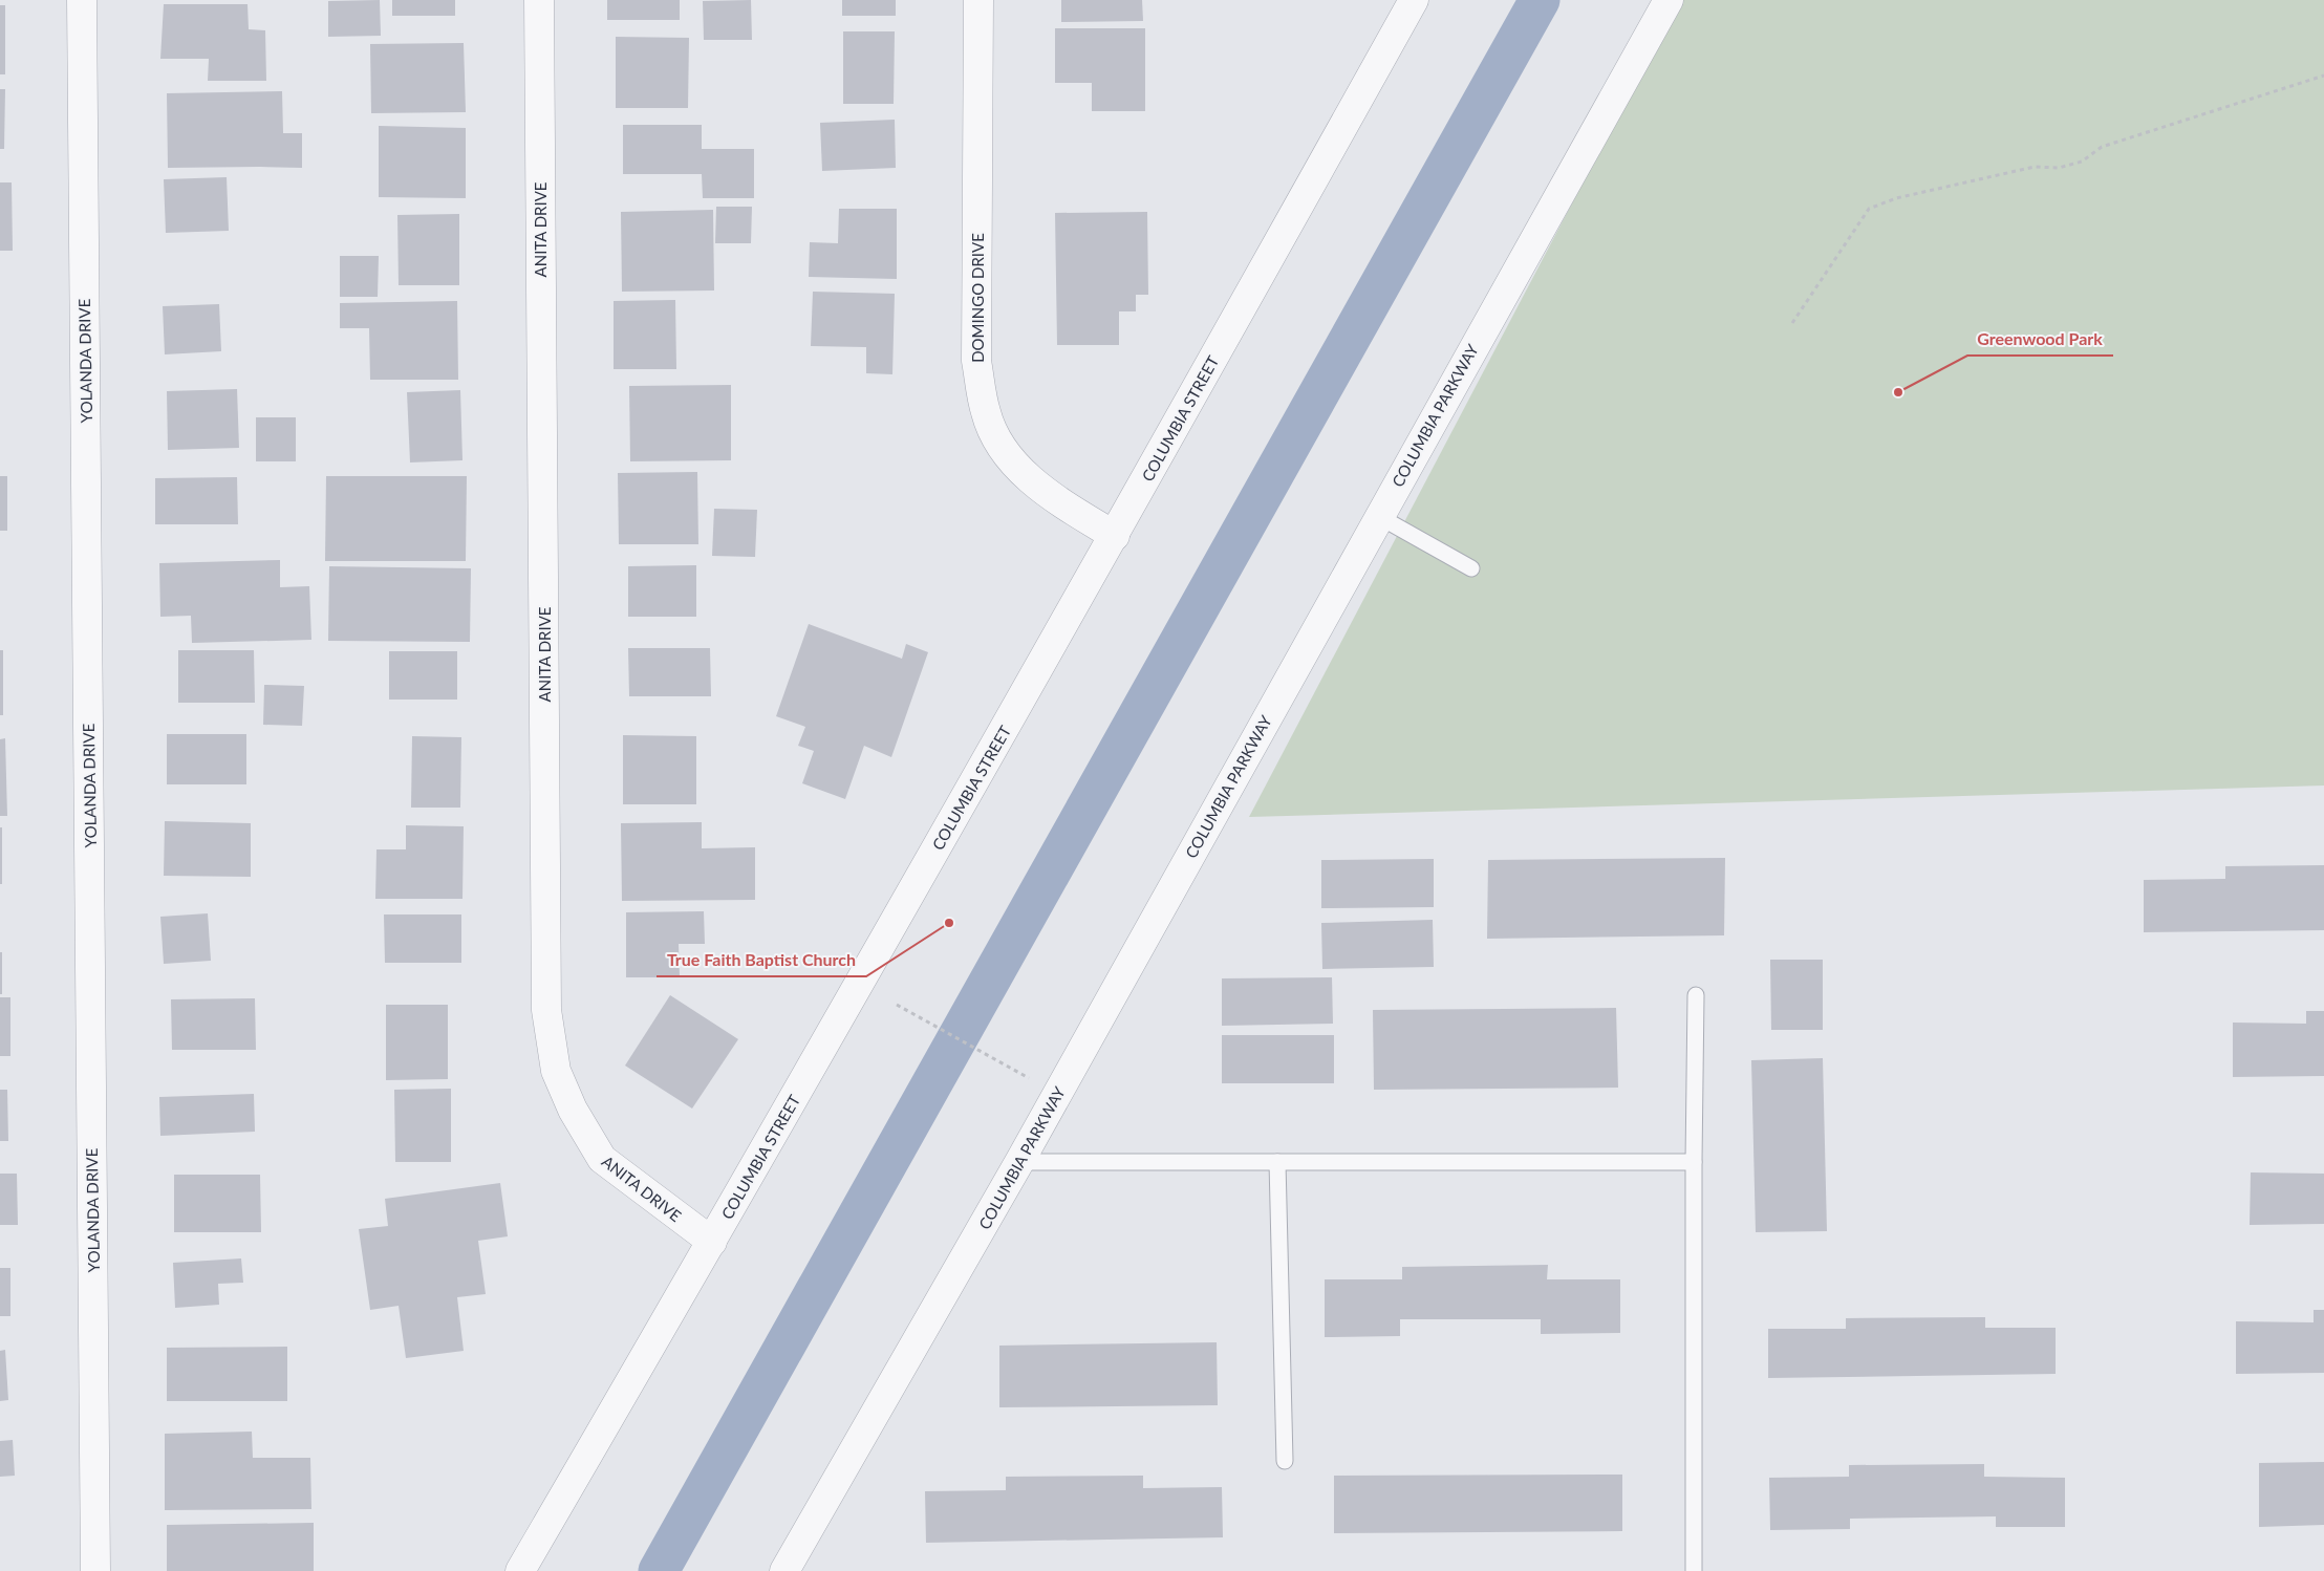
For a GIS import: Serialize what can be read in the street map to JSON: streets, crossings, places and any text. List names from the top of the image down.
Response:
{
  "streets": {
    "street": [
      "ANITA DRIVE",
      "DOMINGO DRIVE",
      "YOLANDA DRIVE",
      "COLUMBIA PARKWAY",
      "COLUMBIA STREET"
    ]
  },
  "crossings": [
    ["ANITA DRIVE", "COLUMBIA STREET"],
    ["DOMINGO DRIVE", "COLUMBIA STREET"]
  ],
  "places": ["Greenwood Park", "True Faith Baptist Church"]
}
